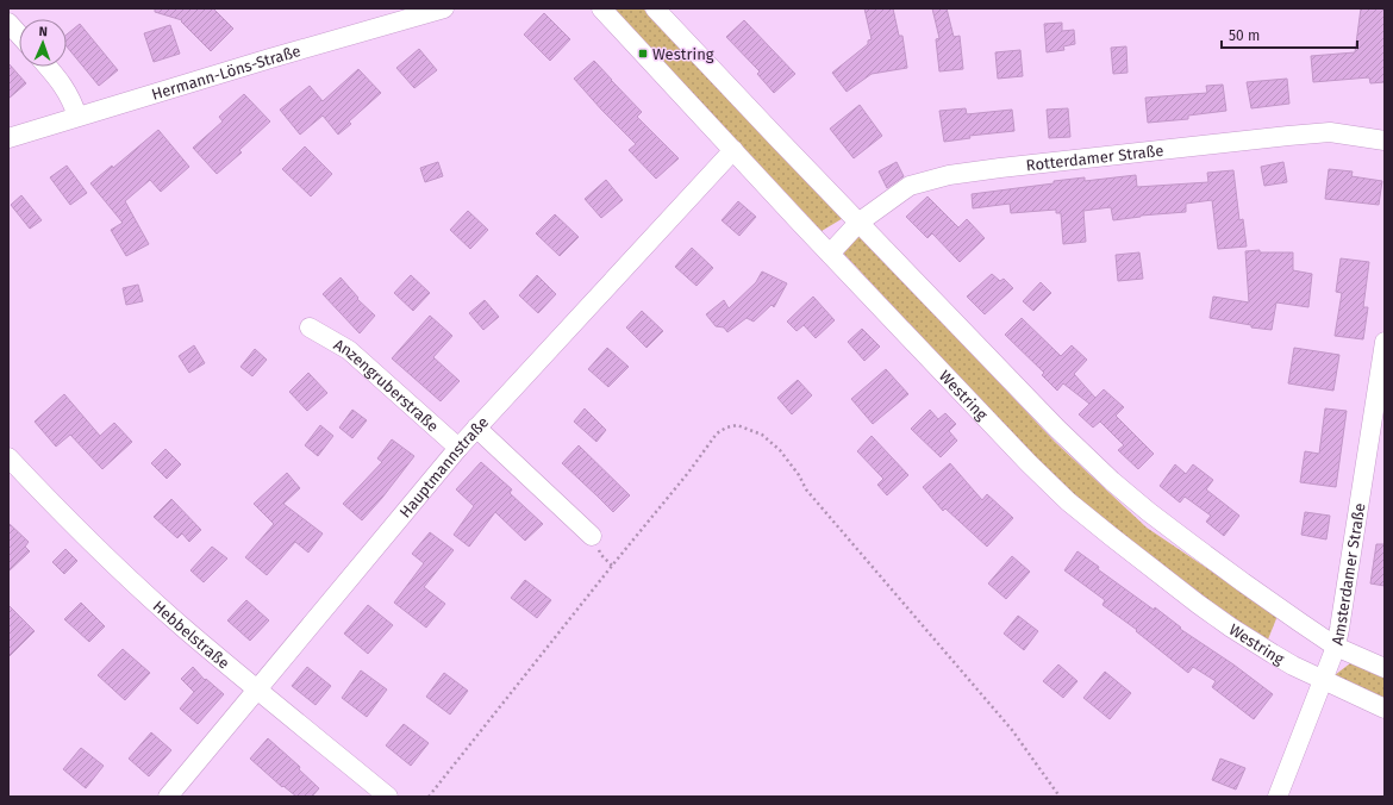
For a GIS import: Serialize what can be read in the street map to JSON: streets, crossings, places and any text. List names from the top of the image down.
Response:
{
  "streets": {
    "street": [
      "Hermann-Löns-Straße",
      "Rotterdamer Straße",
      "Anzengruberstraße",
      "Westring",
      "Hauptmannstraße",
      "Amsterdamer Straße",
      "Hebbelstraße"
    ]
  },
  "crossings": [
    ["Rotterdamer Straße", "Westring"],
    ["Anzengruberstraße", "Hauptmannstraße"],
    ["Westring", "Hauptmannstraße"],
    ["Westring", "Amsterdamer Straße"],
    ["Hauptmannstraße", "Hebbelstraße"]
  ],
  "places": {
    "transit": ["Westring"]
  },
  "scale_bar": "50 m",
  "north": "top"
}
